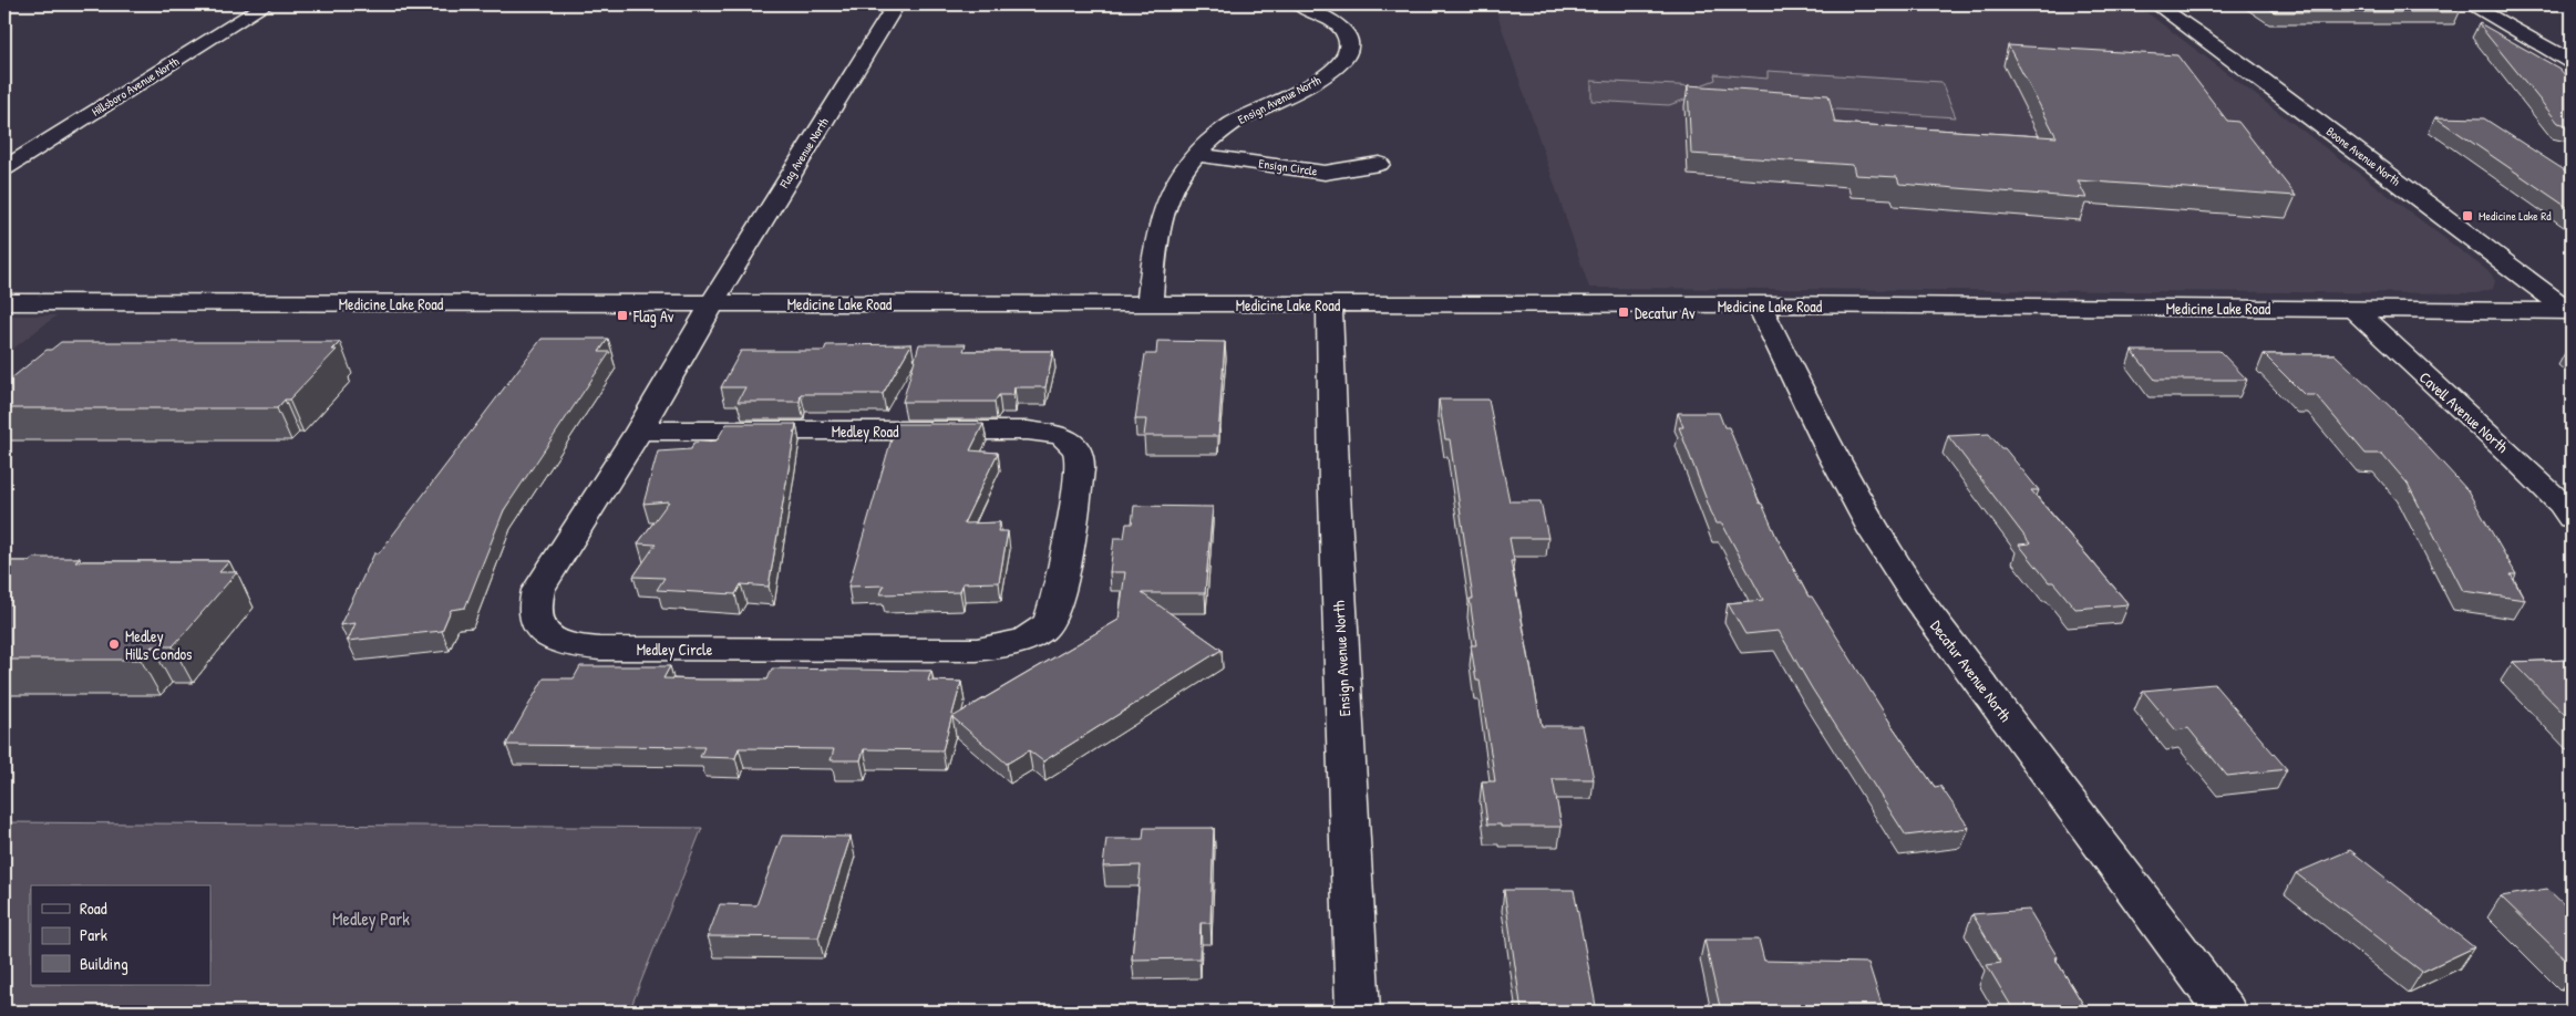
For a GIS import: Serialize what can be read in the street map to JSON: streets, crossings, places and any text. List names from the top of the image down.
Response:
{
  "streets": {
    "street": [
      "Hillsboro Avenue North",
      "Ensign Avenue North",
      "Flag Avenue North",
      "Boone Avenue North",
      "Ensign Circle",
      "Medicine Lake Road",
      "Cavell Avenue North",
      "Medley Road",
      "Medley Circle",
      "Decatur Avenue North"
    ]
  },
  "crossings": [
    ["Ensign Avenue North", "Ensign Circle"],
    ["Ensign Avenue North", "Medicine Lake Road"],
    ["Flag Avenue North", "Medicine Lake Road"],
    ["Flag Avenue North", "Medley Circle"],
    ["Boone Avenue North", "Medicine Lake Road"],
    ["Medicine Lake Road", "Cavell Avenue North"],
    ["Medicine Lake Road", "Medley Circle"],
    ["Medicine Lake Road", "Decatur Avenue North"],
    ["Medley Road", "Medley Circle"]
  ],
  "parks": ["Medley Park"],
  "places": {
    "transit": ["Medicine Lake Rd", "Decatur Av", "Flag Av"],
    "other": ["Medley Hills Condos"]
  },
  "legend": ["Road", "Park", "Building"]
}
